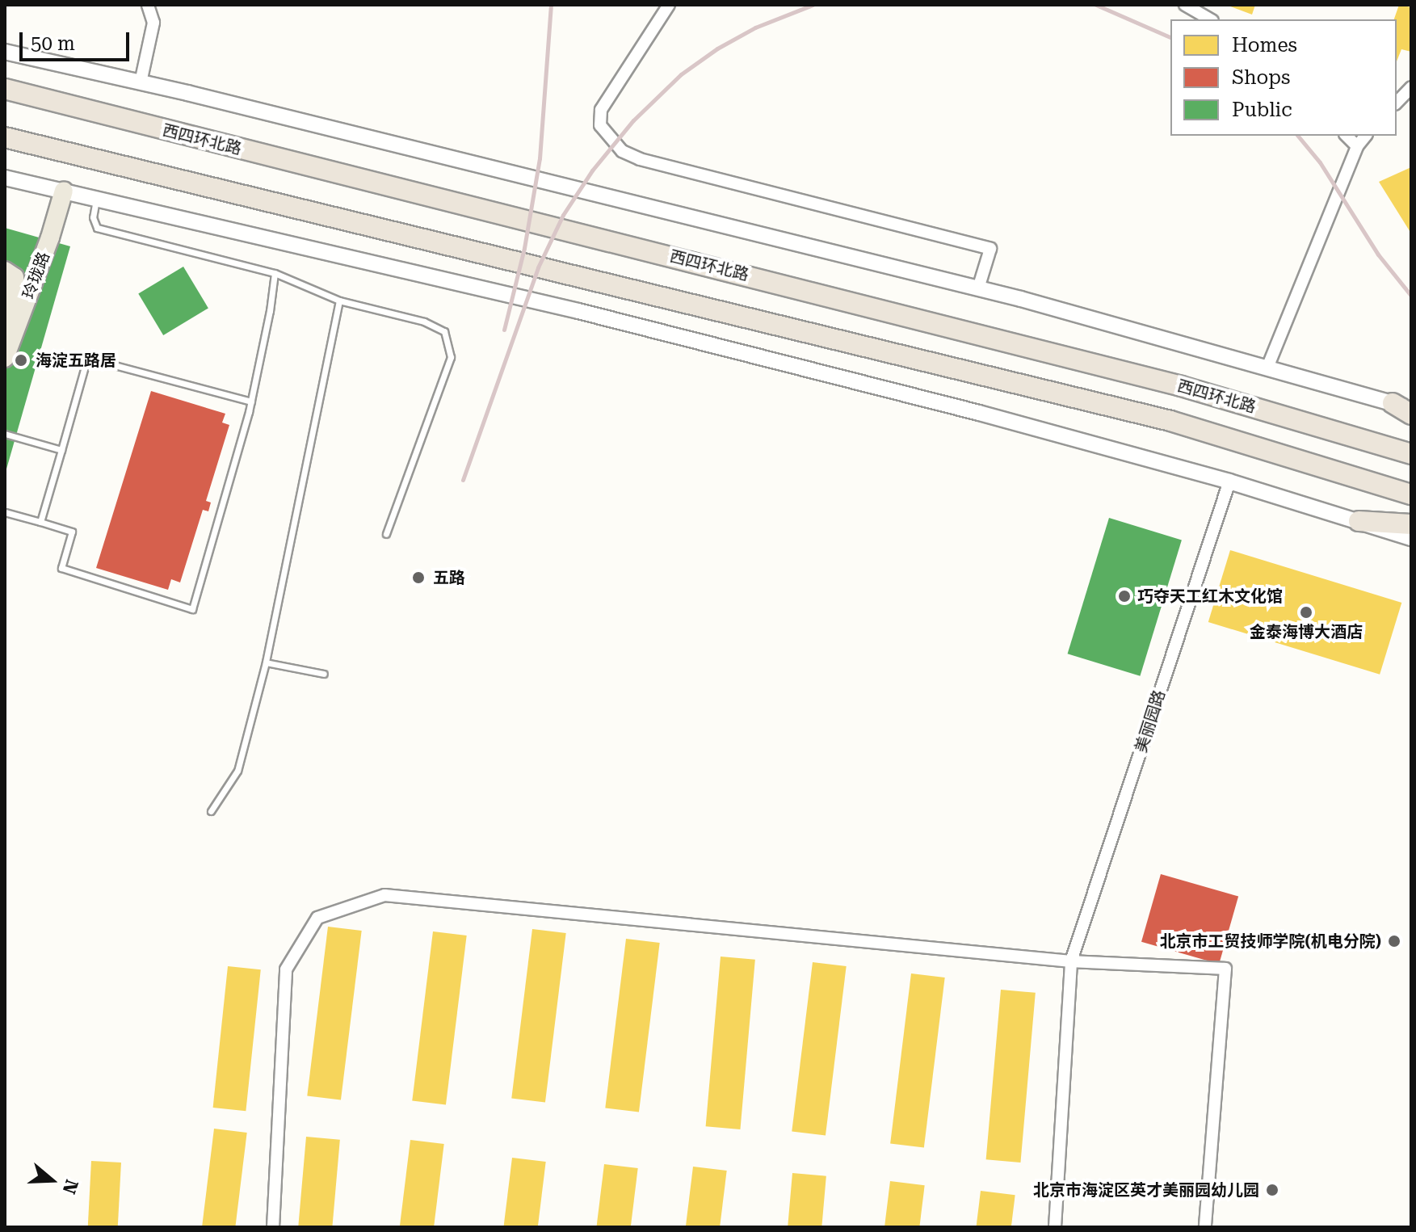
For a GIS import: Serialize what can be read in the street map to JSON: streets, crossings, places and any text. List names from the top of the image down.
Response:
{
  "streets": {
    "highway": ["西四环北路"],
    "main road": ["玲珑路"],
    "street": ["美丽园路"]
  },
  "places": [
    "海淀五路居",
    "五路",
    "巧夺天工红木文化馆",
    "金泰海博大酒店",
    "北京市工贸技师学院(机电分院)",
    "北京市海淀区英才美丽园幼儿园"
  ],
  "legend": ["Homes", "Shops", "Public"],
  "scale_bar": "50 m",
  "north": "right"
}
